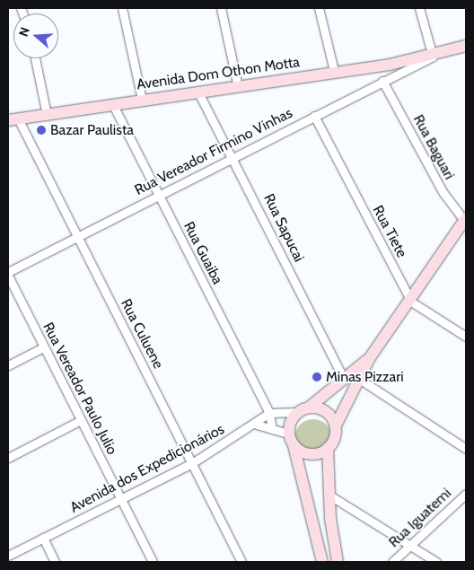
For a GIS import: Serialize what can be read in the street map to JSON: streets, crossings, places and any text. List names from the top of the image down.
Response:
{
  "streets": {
    "main road": ["Avenida Dom Othon Motta"],
    "street": [
      "Rua Baguari",
      "Rua Vereador Firmino Vinhas",
      "Rua Sapucai",
      "Rua Tiete",
      "Rua Guaiba",
      "Rua Culuene",
      "Rua Vereador Paulo Julio",
      "Avenida dos Expedicionários",
      "Rua Iguatemi"
    ]
  },
  "crossings": [
    ["Avenida Dom Othon Motta", "Rua Vereador Firmino Vinhas"],
    ["Avenida Dom Othon Motta", "Rua Sapucai"],
    ["Avenida Dom Othon Motta", "Rua Guaiba"],
    ["Avenida Dom Othon Motta", "Rua Culuene"],
    ["Rua Baguari", "Rua Vereador Firmino Vinhas"],
    ["Rua Vereador Firmino Vinhas", "Rua Sapucai"],
    ["Rua Vereador Firmino Vinhas", "Rua Tiete"],
    ["Rua Vereador Firmino Vinhas", "Rua Guaiba"],
    ["Rua Vereador Firmino Vinhas", "Rua Culuene"],
    ["Rua Guaiba", "Avenida dos Expedicionários"],
    ["Rua Culuene", "Avenida dos Expedicionários"],
    ["Rua Vereador Paulo Julio", "Avenida dos Expedicionários"]
  ],
  "places": ["Bazar Paulista", "Minas Pizzari"],
  "north": "left"
}
